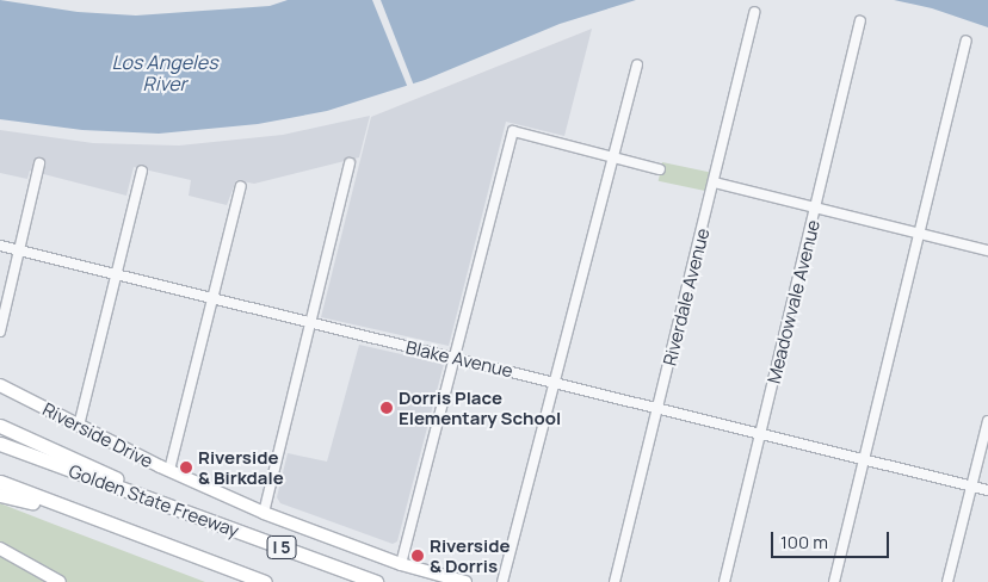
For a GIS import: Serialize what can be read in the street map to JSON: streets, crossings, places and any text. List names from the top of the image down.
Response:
{
  "streets": {
    "highway": ["Golden State Freeway", "I 5"],
    "main road": ["Riverside Drive"],
    "street": ["Riverdale Avenue", "Meadowvale Avenue", "Blake Avenue"]
  },
  "crossings": [
    ["Riverdale Avenue", "Blake Avenue"],
    ["Meadowvale Avenue", "Blake Avenue"]
  ],
  "water": ["Los Angeles River"],
  "places": ["Dorris Place Elementary School", "Riverside & Birkdale", "Riverside & Dorris"],
  "scale_bar": "100 m"
}
